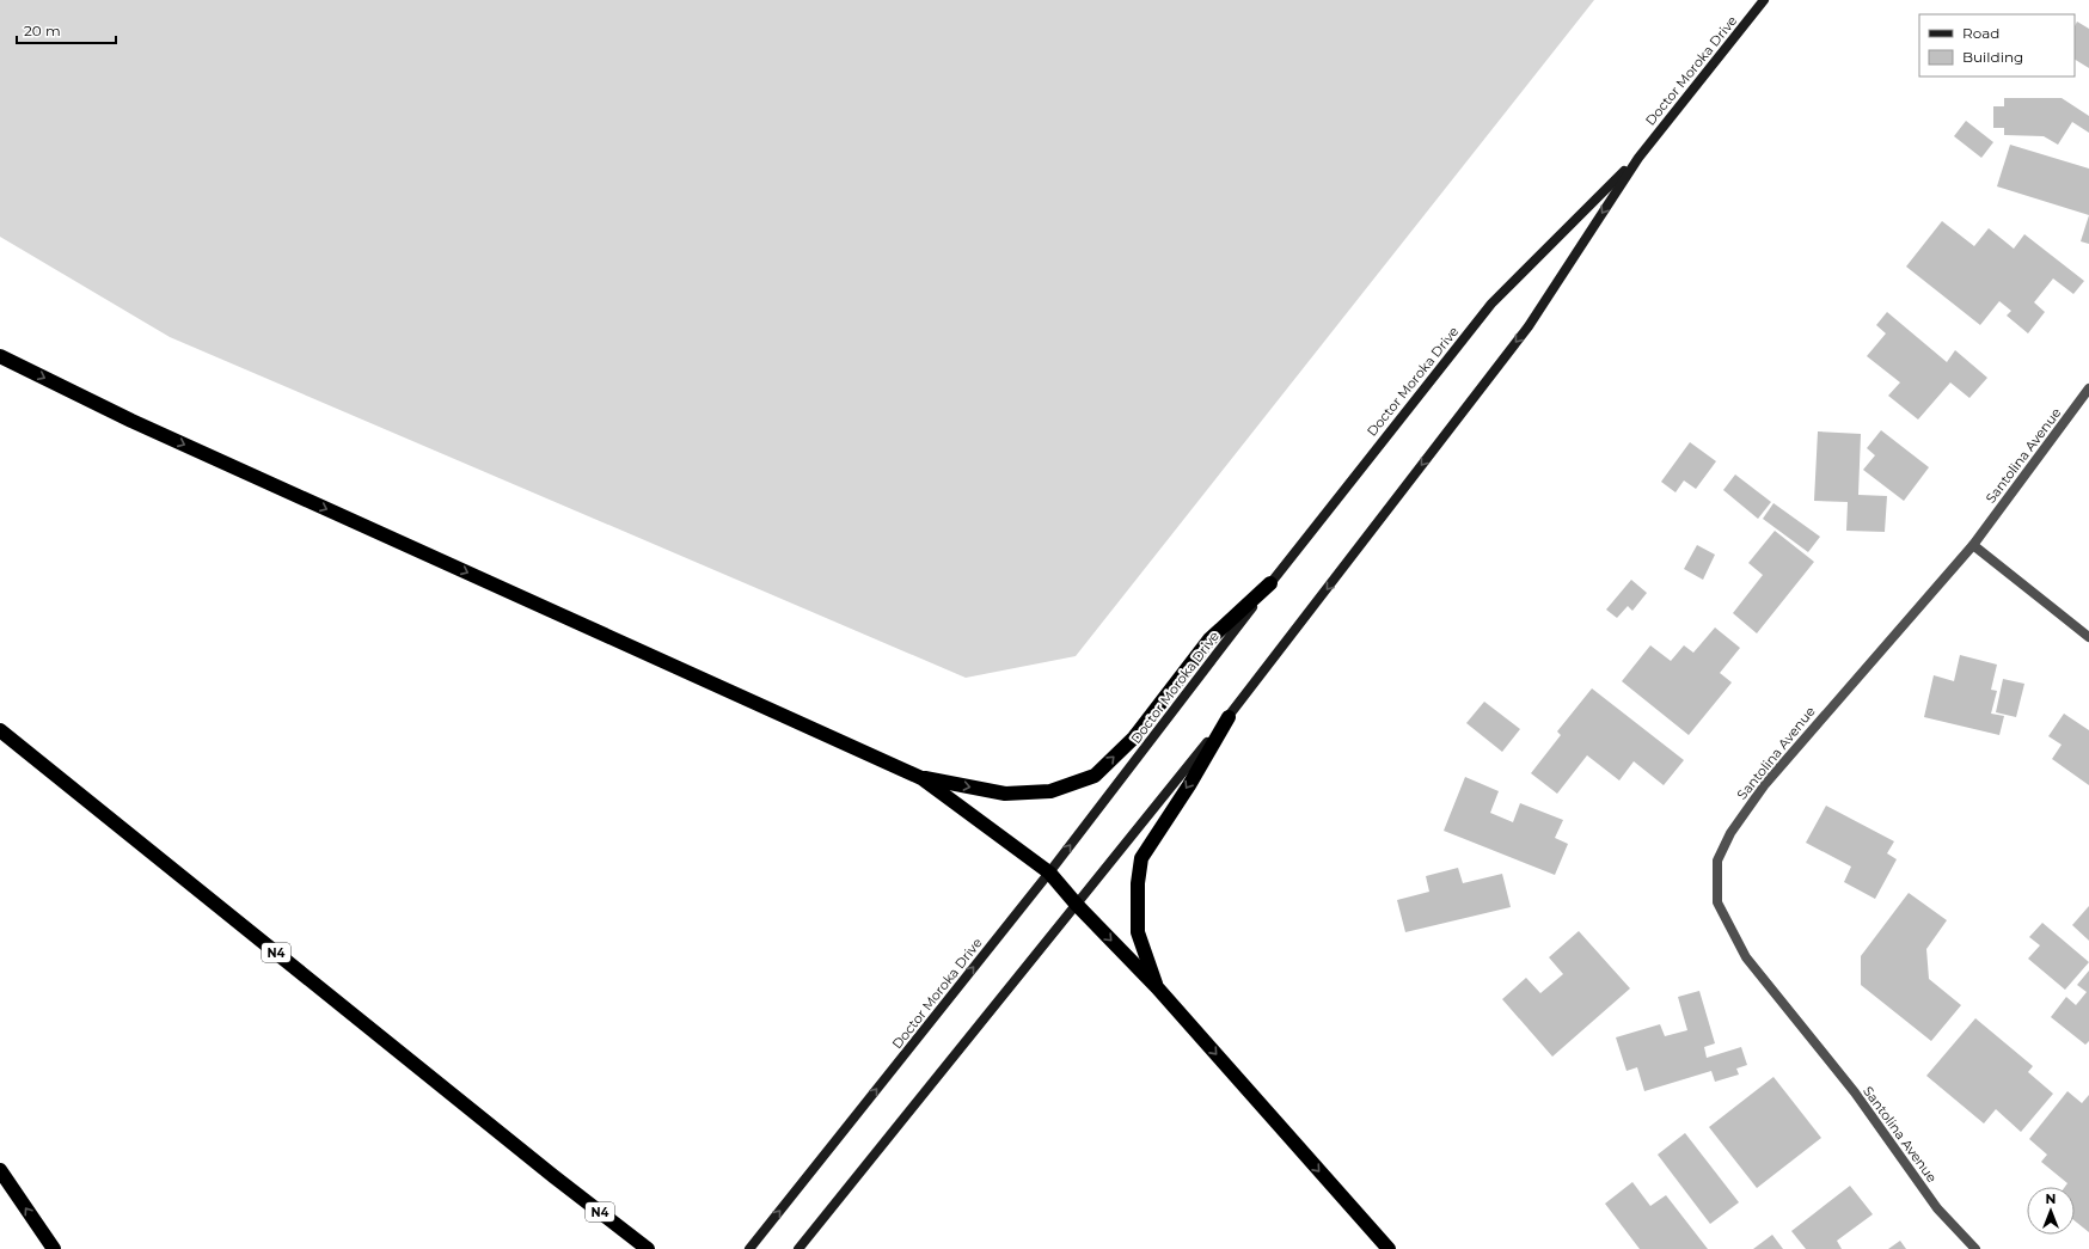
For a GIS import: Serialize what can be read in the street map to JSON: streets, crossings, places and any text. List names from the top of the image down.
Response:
{
  "streets": {
    "highway": ["N4"],
    "main road": ["Doctor Moroka Drive"],
    "street": ["Santolina Avenue"]
  },
  "legend": ["Road", "Building"],
  "scale_bar": "20 m",
  "north": "top"
}
